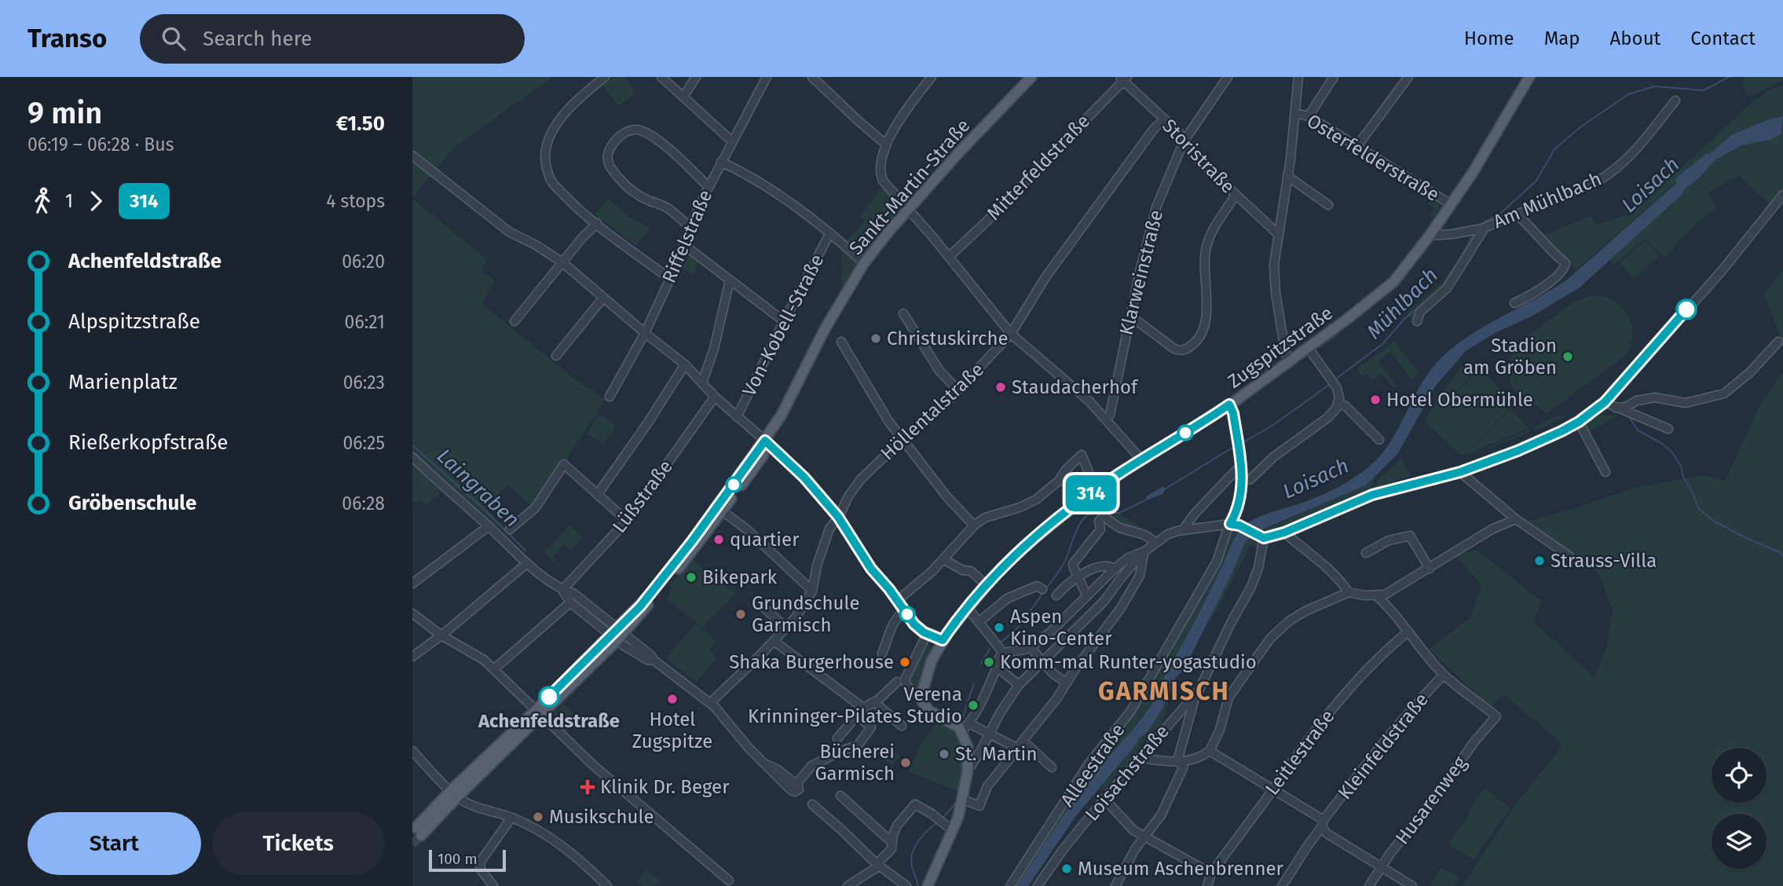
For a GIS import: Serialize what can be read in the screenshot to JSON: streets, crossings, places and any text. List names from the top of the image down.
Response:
{
  "streets": {
    "main road": ["Sankt-Martin-Straße", "Zugspitzstraße"],
    "street": [
      "Storistraße",
      "Osterfelderstraße",
      "Mitterfeldstraße",
      "Am Mühlbach",
      "Riffelstraße",
      "Klarweinstraße",
      "Von-Kobell-Straße",
      "Höllentalstraße",
      "Lüßstraße",
      "Kleinfeldstraße",
      "Leitlestraße",
      "Alleestraße",
      "Loisachstraße",
      "Husarenweg"
    ]
  },
  "crossings": [
    ["Storistraße", "Mitterfeldstraße"],
    ["Storistraße", "Klarweinstraße"],
    ["Storistraße", "Höllentalstraße"],
    ["Osterfelderstraße", "Zugspitzstraße"],
    ["Am Mühlbach", "Zugspitzstraße"],
    ["Kleinfeldstraße", "Husarenweg"]
  ],
  "districts": ["GARMISCH"],
  "water": ["Loisach", "Mühlbach", "Laingraben"],
  "places": {
    "other": [
      "Christuskirche",
      "Stadion am Gröben",
      "Staudacherhof",
      "Hotel Obermühle",
      "quartier",
      "Strauss-Villa",
      "Bikepark",
      "Grundschule Garmisch",
      "Aspen Kino-Center",
      "Shaka Burgerhouse",
      "Komm-mal Runter-yogastudio",
      "Achenfeldstraße",
      "Hotel Zugspitze",
      "Verena Krinninger-Pilates Studio",
      "St. Martin",
      "Bücherei Garmisch",
      "Musikschule",
      "Museum Aschenbrenner"
    ],
    "health": ["Klinik Dr. Beger"]
  },
  "lines": ["bus line 314"],
  "scale_bar": "100 m",
  "page": {
    "header": "Transo",
    "search": "Search here",
    "nav": [
      "Home",
      "Map",
      "About",
      "Contact"
    ],
    "heading": ["9 min", "06:19 – 06:28 · Bus", "€1.50"],
    "on_map": "314",
    "legs": ["1", "314", "4 stops"],
    "list": [
      {
        "name": "Achenfeldstraße",
        "value": "06:20"
      },
      {
        "name": "Alpspitzstraße",
        "value": "06:21"
      },
      {
        "name": "Marienplatz",
        "value": "06:23"
      },
      {
        "name": "Rießerkopfstraße",
        "value": "06:25"
      },
      {
        "name": "Gröbenschule",
        "value": "06:28"
      }
    ],
    "buttons": ["Start", "Tickets"],
    "scale": "100 m"
  }
}
